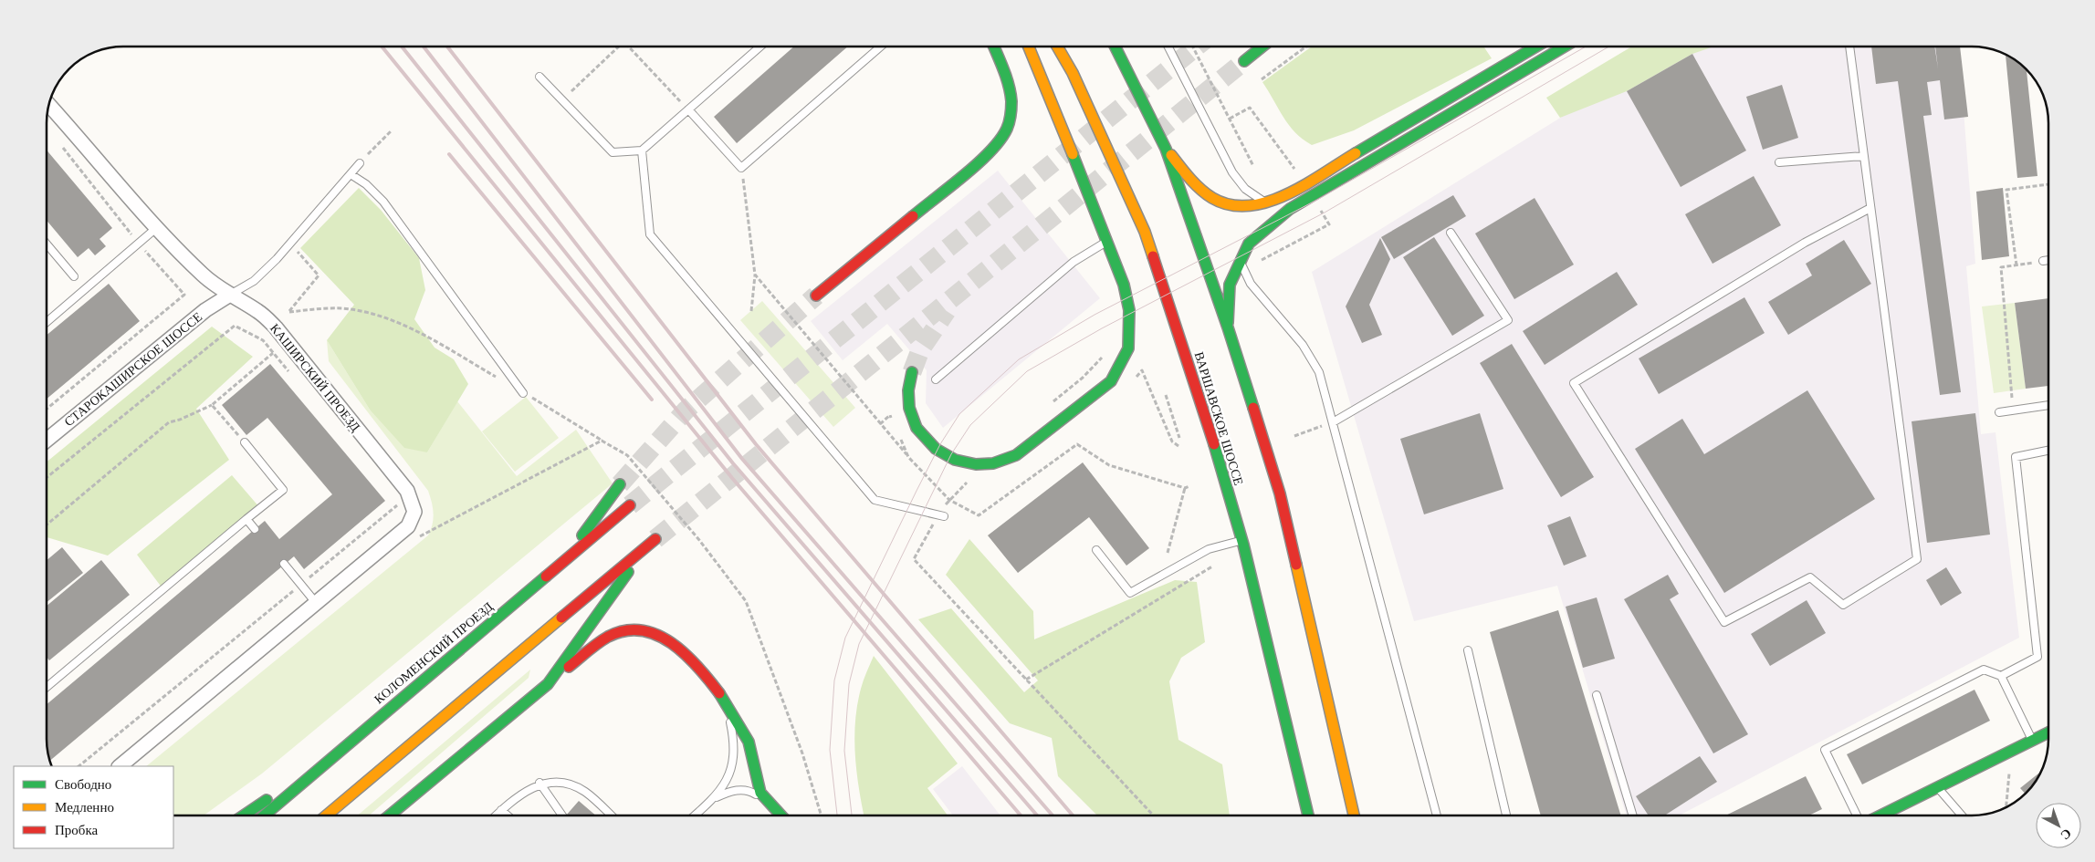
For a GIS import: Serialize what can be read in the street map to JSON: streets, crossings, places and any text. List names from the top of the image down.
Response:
{
  "streets": {
    "main road": ["ВАРШАВСКОЕ ШОССЕ", "КОЛОМЕНСКИЙ ПРОЕЗД"],
    "street": ["СТАРОКАШИРСКОЕ ШОССЕ", "КАШИРСКИЙ ПРОЕЗД"]
  },
  "crossings": [
    ["СТАРОКАШИРСКОЕ ШОССЕ", "КАШИРСКИЙ ПРОЕЗД"]
  ],
  "legend": ["Свободно", "Медленно", "Пробка"],
  "north": "bottom right"
}
